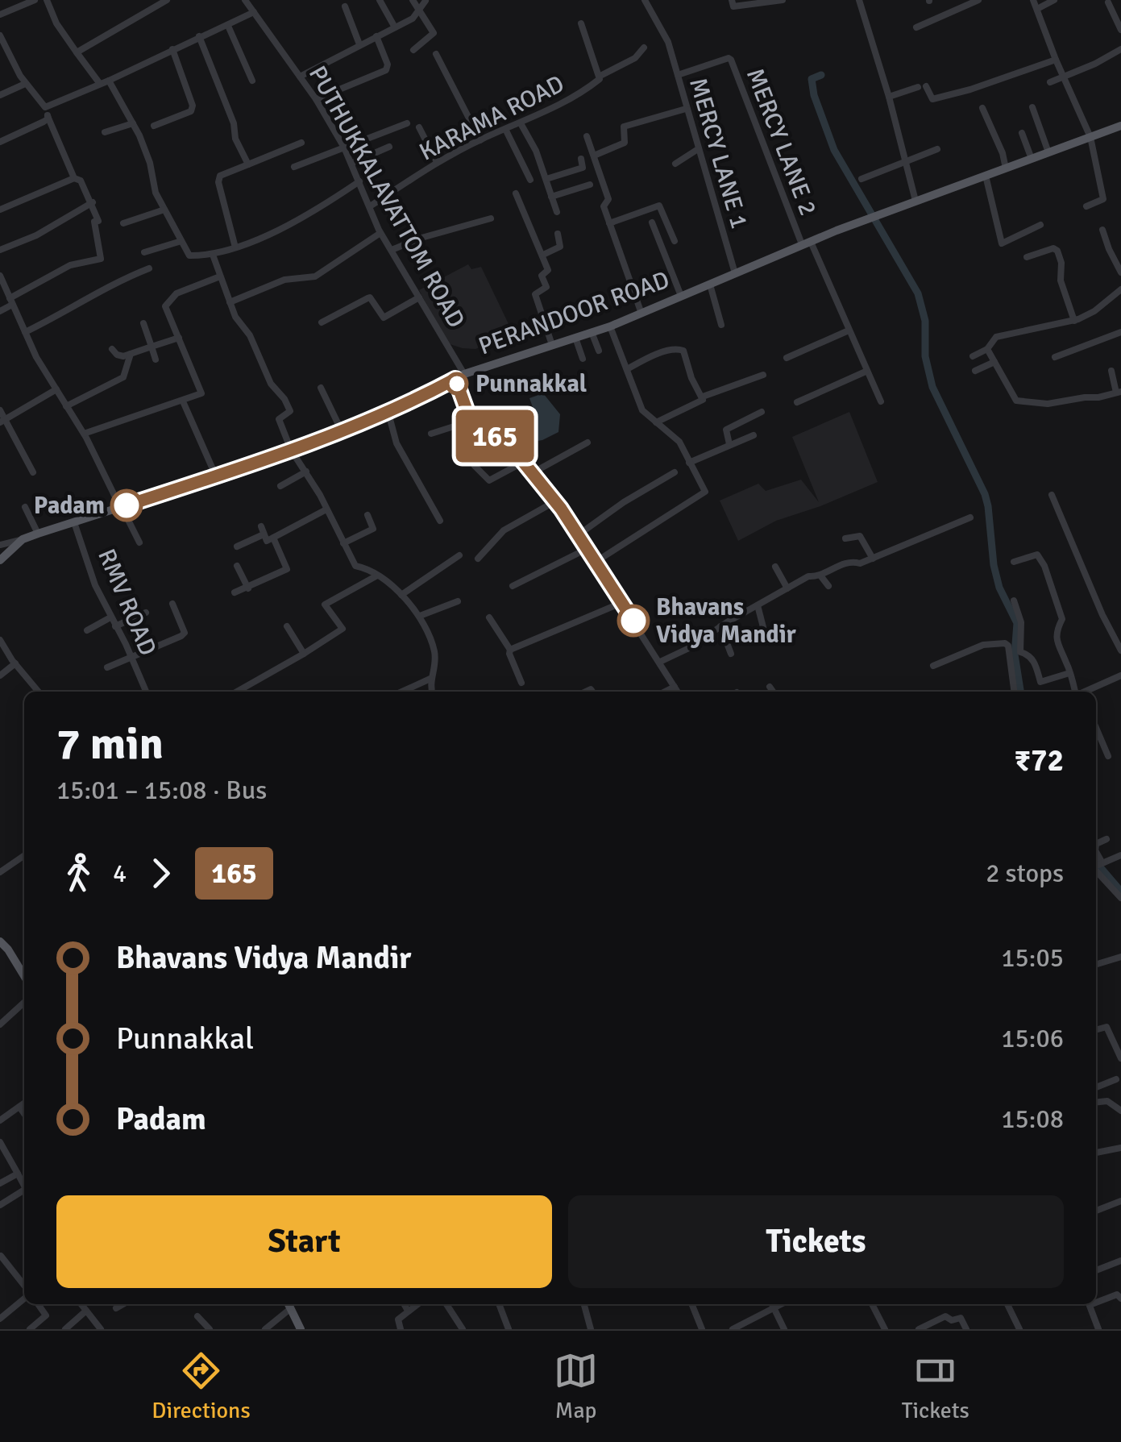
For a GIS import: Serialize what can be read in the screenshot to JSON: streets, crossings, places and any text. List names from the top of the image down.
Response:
{
  "streets": {
    "main road": ["PERANDOOR ROAD"],
    "street": [
      "KARAMA ROAD",
      "MERCY LANE 2",
      "MERCY LANE 1",
      "PUTHUKKALAVATTOM ROAD",
      "RMV ROAD"
    ]
  },
  "crossings": [
    ["KARAMA ROAD", "PUTHUKKALAVATTOM ROAD"],
    ["MERCY LANE 2", "MERCY LANE 1"],
    ["MERCY LANE 2", "PERANDOOR ROAD"],
    ["MERCY LANE 1", "PERANDOOR ROAD"],
    ["PUTHUKKALAVATTOM ROAD", "PERANDOOR ROAD"],
    ["PERANDOOR ROAD", "RMV ROAD"]
  ],
  "places": ["Punnakkal", "Padam", "Bhavans Vidya Mandir"],
  "lines": ["bus line 165"],
  "page": {
    "on_map": "165",
    "heading": ["7 min", "15:01 – 15:08 · Bus", "₹72"],
    "legs": ["4", "165", "2 stops"],
    "list": [
      {
        "name": "Bhavans Vidya Mandir",
        "value": "15:05"
      },
      {
        "name": "Punnakkal",
        "value": "15:06"
      },
      {
        "name": "Padam",
        "value": "15:08"
      }
    ],
    "buttons": ["Start", "Tickets"],
    "tabs": ["Directions", "Map", "Tickets"]
  }
}
